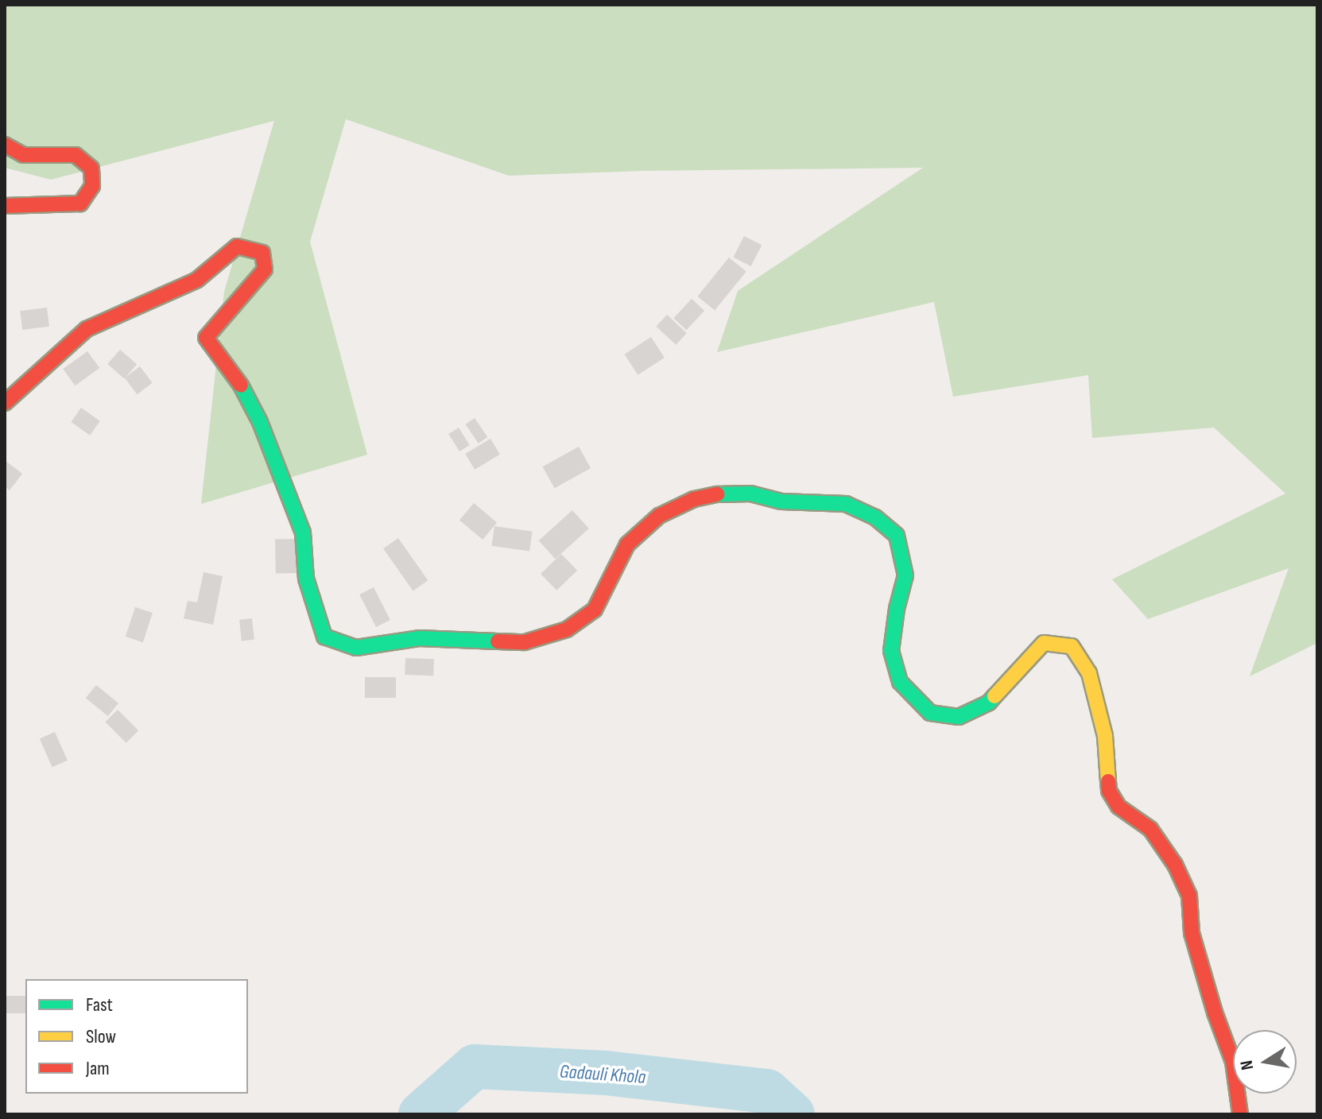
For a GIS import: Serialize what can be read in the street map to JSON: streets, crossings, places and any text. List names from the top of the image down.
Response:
{
  "water": ["Gadauli Khola"],
  "legend": ["Fast", "Slow", "Jam"],
  "north": "left"
}
